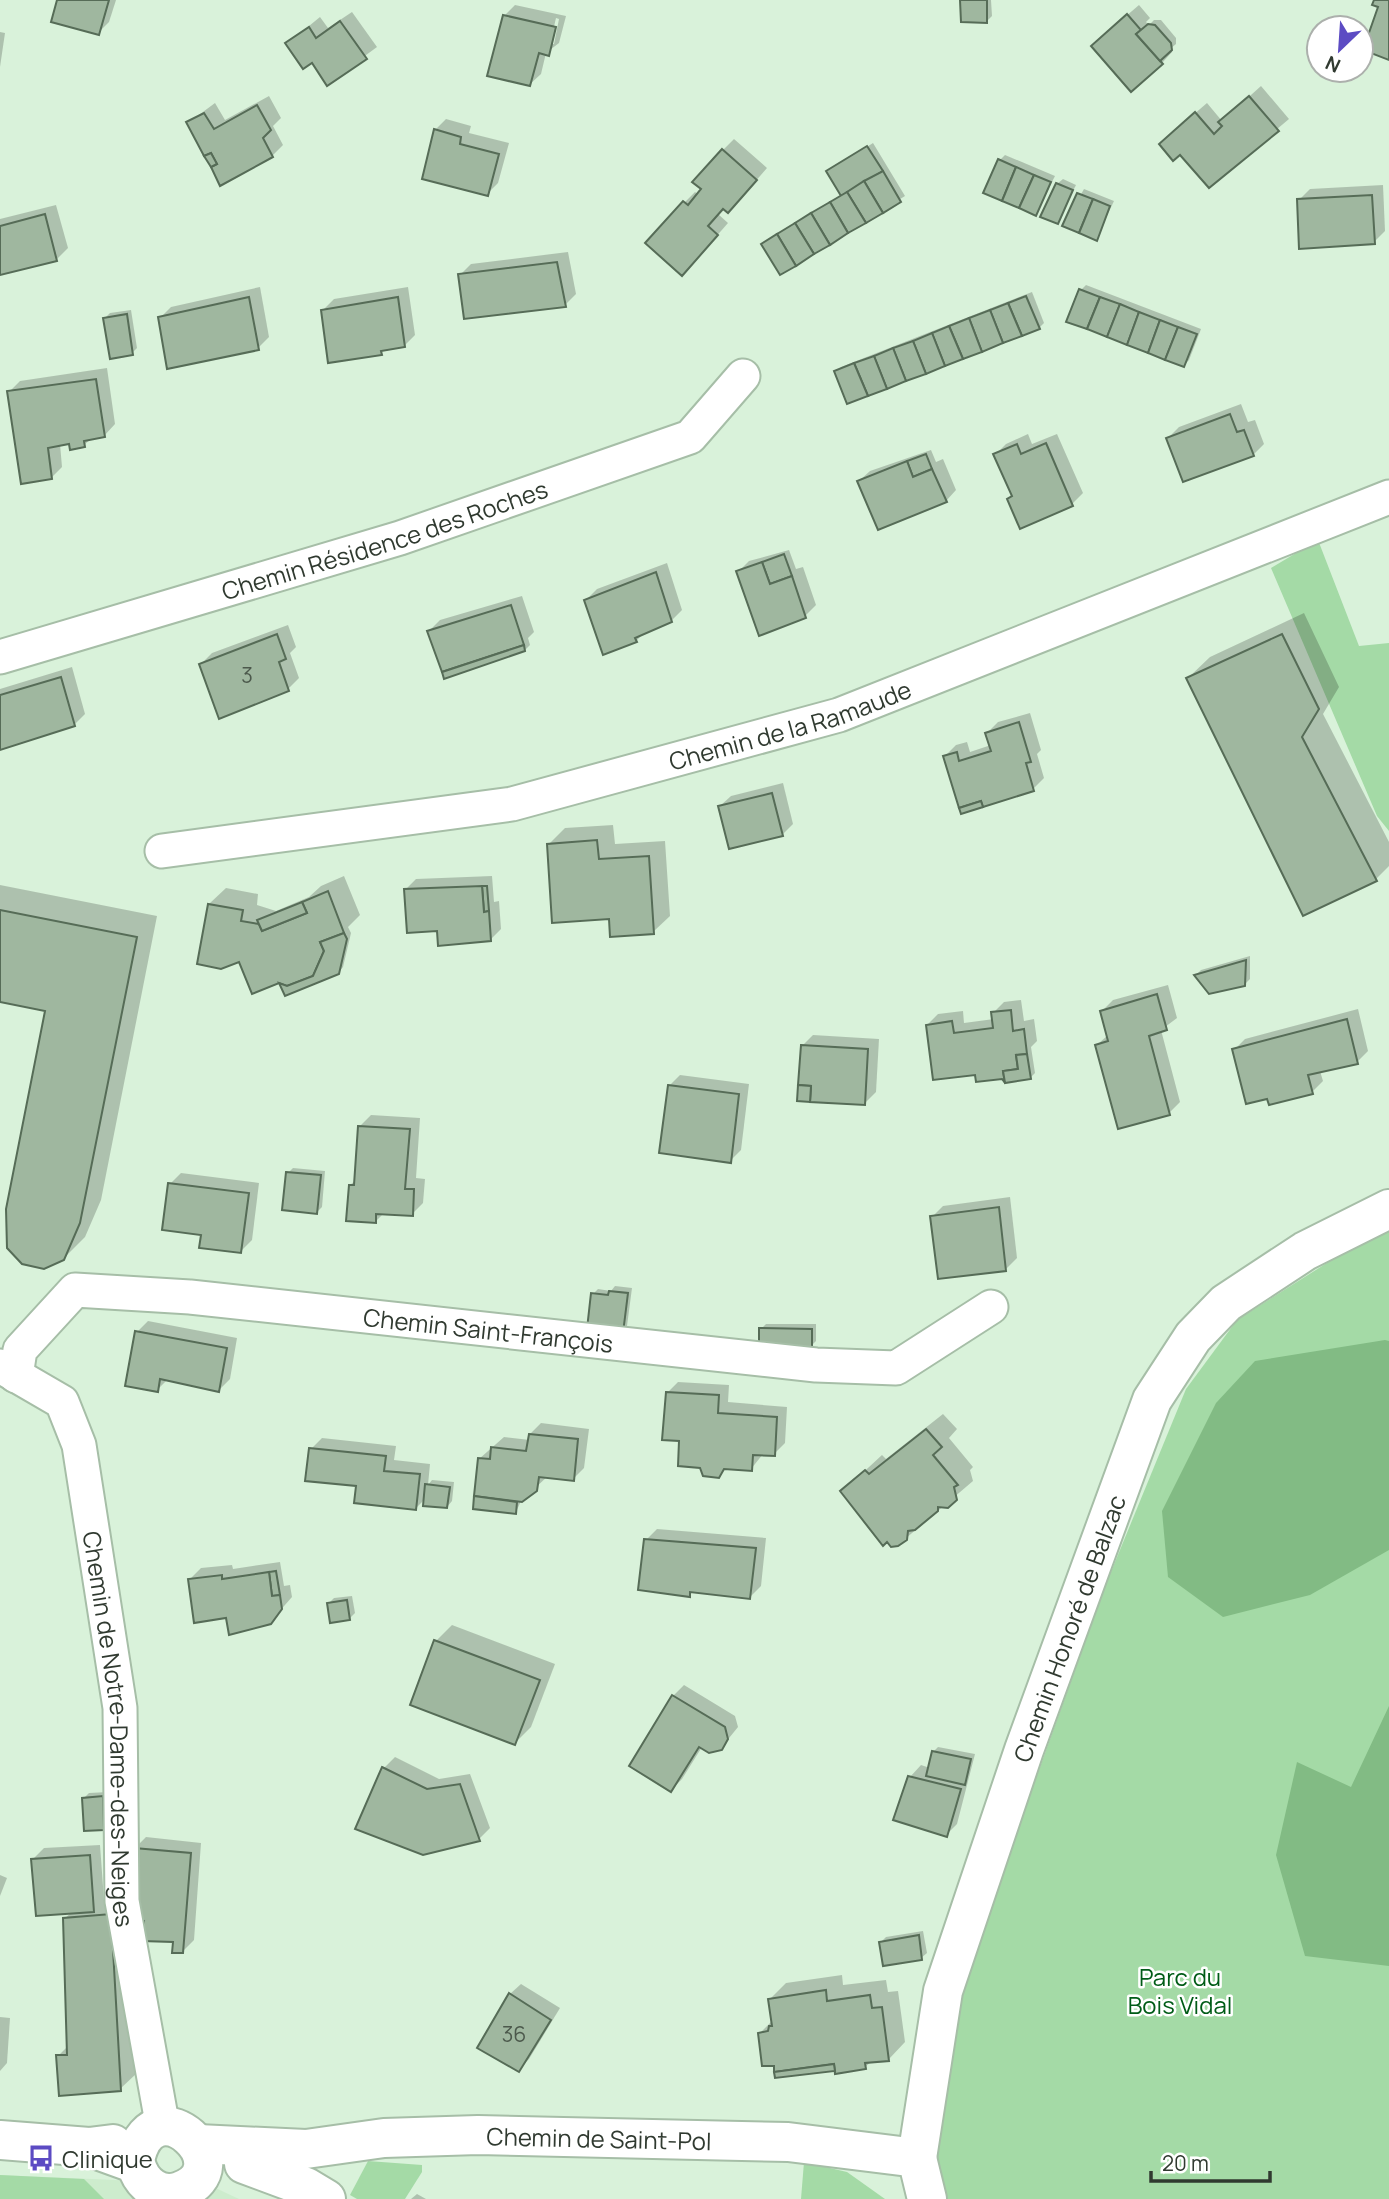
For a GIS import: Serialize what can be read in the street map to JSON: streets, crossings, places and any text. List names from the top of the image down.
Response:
{
  "streets": {
    "main road": ["Chemin Honoré de Balzac", "Chemin de Saint-Pol"],
    "street": [
      "Chemin Résidence des Roches",
      "Chemin de la Ramaude",
      "Chemin Saint-François",
      "Chemin de Notre-Dame-des-Neiges"
    ]
  },
  "crossings": [
    ["Chemin Saint-François", "Chemin de Notre-Dame-des-Neiges"],
    ["Chemin Honoré de Balzac", "Chemin de Saint-Pol"]
  ],
  "parks": ["Parc du Bois Vidal"],
  "places": {
    "bus stop": ["Clinique"]
  },
  "house_numbers": ["3", "36"],
  "scale_bar": "20 m",
  "north": "bottom left"
}
